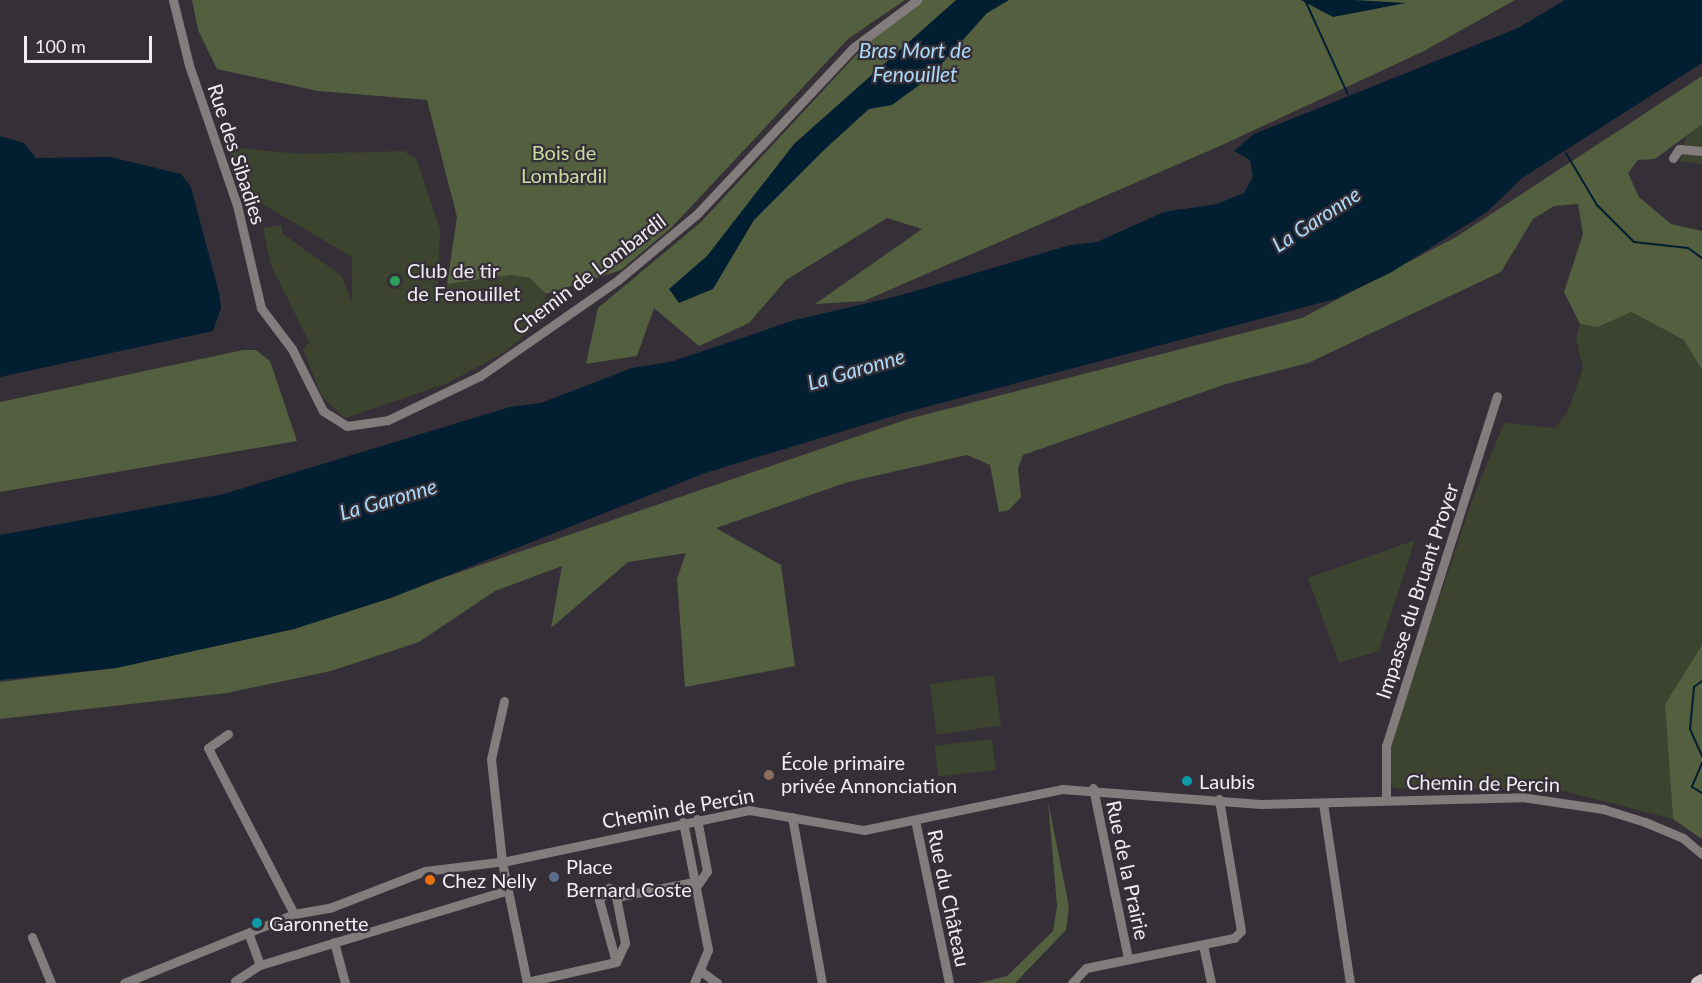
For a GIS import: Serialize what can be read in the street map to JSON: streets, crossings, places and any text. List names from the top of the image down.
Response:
{
  "streets": {
    "street": [
      "Rue des Sibadies",
      "Chemin de Lombardil",
      "Impasse du Bruant Proyer",
      "Chemin de Percin",
      "Rue de la Prairie",
      "Rue du Château"
    ]
  },
  "crossings": [
    ["Rue des Sibadies", "Chemin de Lombardil"],
    ["Impasse du Bruant Proyer", "Chemin de Percin"],
    ["Chemin de Percin", "Rue de la Prairie"],
    ["Chemin de Percin", "Rue du Château"]
  ],
  "water": ["Bras Mort de Fenouillet", "La Garonne"],
  "parks": ["Bois de Lombardil"],
  "places": [
    "Club de tir de Fenouillet",
    "École primaire privée Annonciation",
    "Laubis",
    "Place Bernard Coste",
    "Chez Nelly",
    "Garonnette"
  ],
  "scale_bar": "100 m"
}
